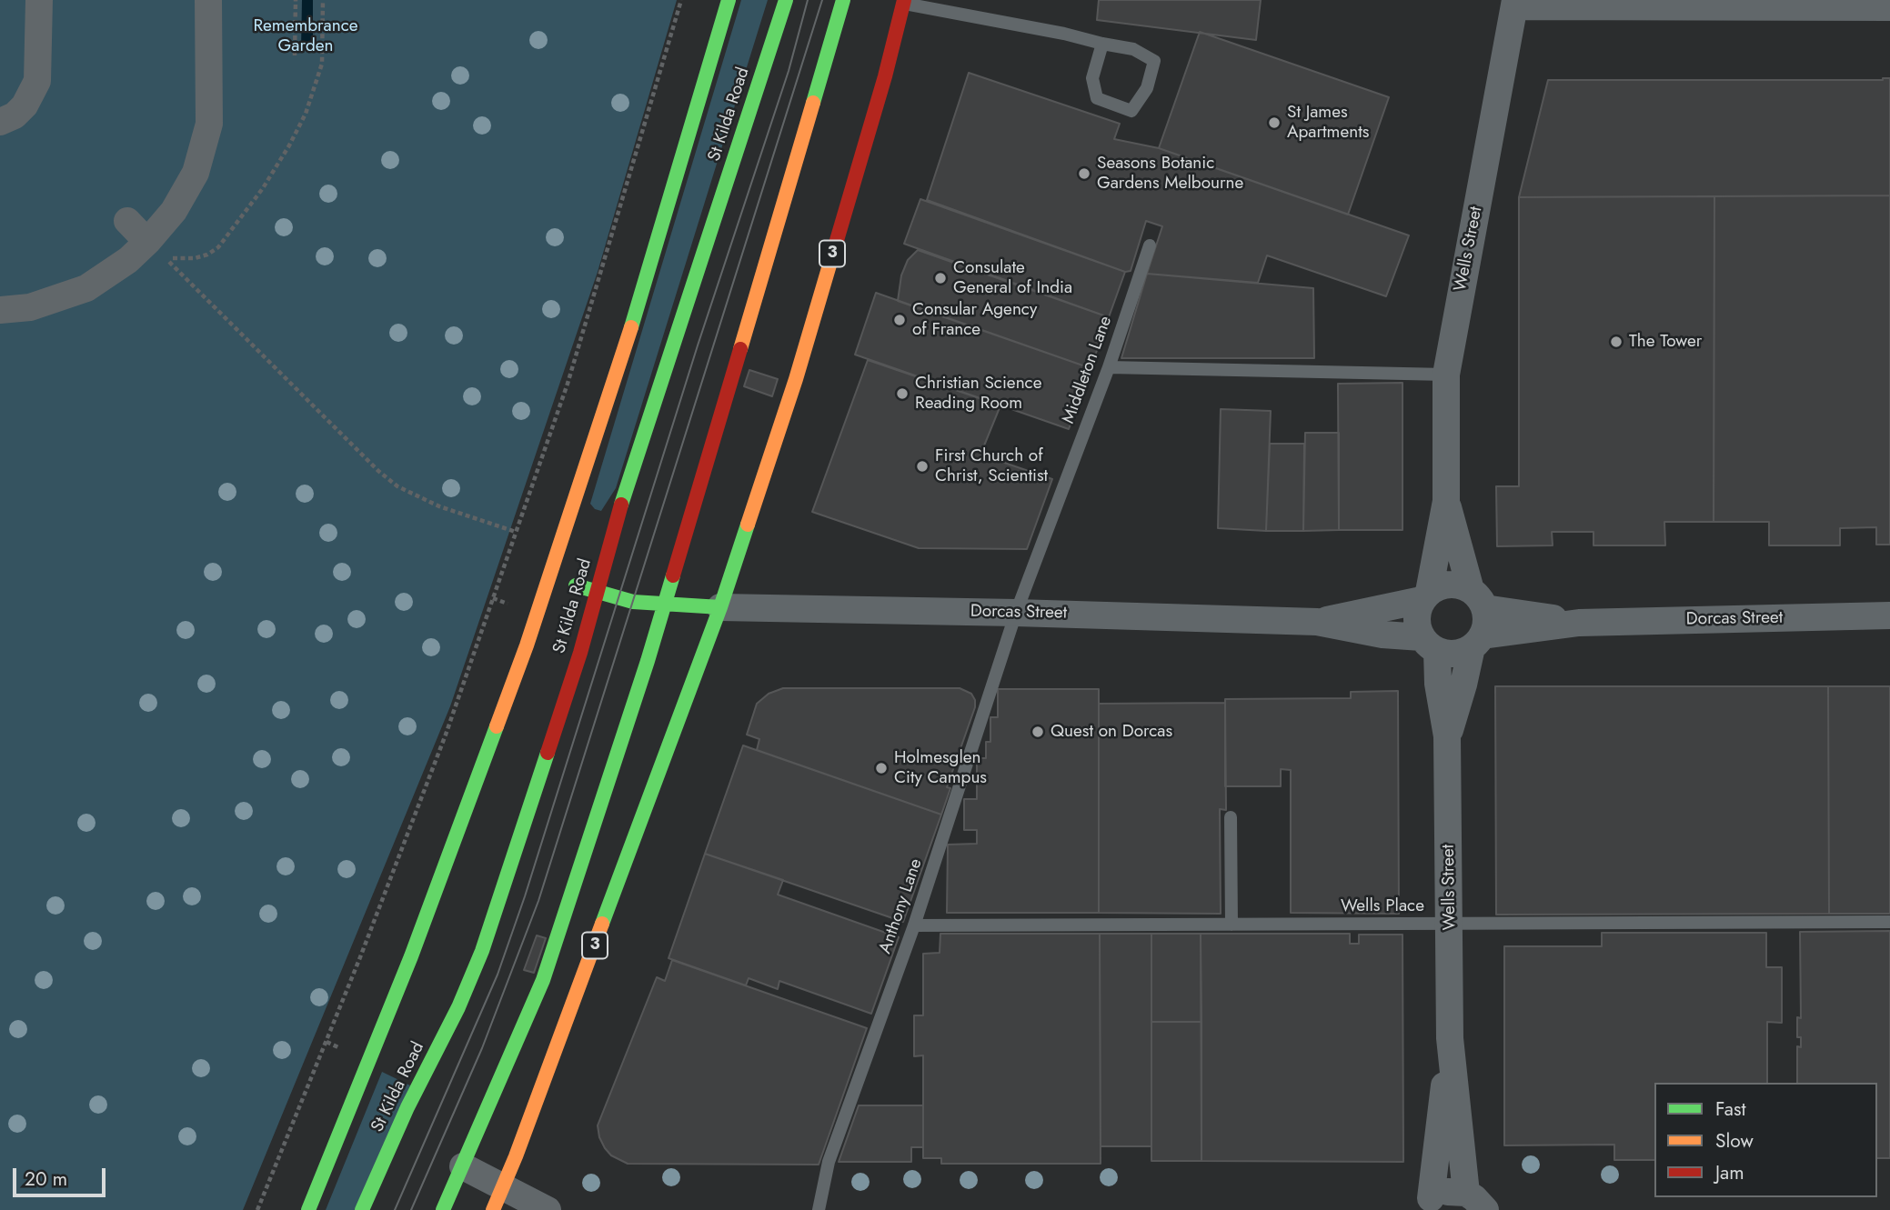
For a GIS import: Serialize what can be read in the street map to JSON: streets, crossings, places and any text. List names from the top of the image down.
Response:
{
  "streets": {
    "main road": ["St Kilda Road", "3"],
    "street": ["Wells Street", "Dorcas Street"],
    "lane": ["Middleton Lane", "Anthony Lane", "Wells Place"]
  },
  "crossings": [
    ["Wells Street", "Dorcas Street"],
    ["Wells Street", "Wells Place"],
    ["3", "Dorcas Street"],
    ["Middleton Lane", "Dorcas Street"],
    ["Middleton Lane", "Anthony Lane"],
    ["Dorcas Street", "Anthony Lane"],
    ["Anthony Lane", "Wells Place"]
  ],
  "parks": ["Remembrance Garden"],
  "places": [
    "St James Apartments",
    "Seasons Botanic Gardens Melbourne",
    "Consulate General of India",
    "Consular Agency of France",
    "The Tower",
    "Christian Science Reading Room",
    "First Church of Christ, Scientist",
    "Quest on Dorcas",
    "Holmesglen City Campus"
  ],
  "legend": ["Fast", "Slow", "Jam"],
  "scale_bar": "20 m"
}
